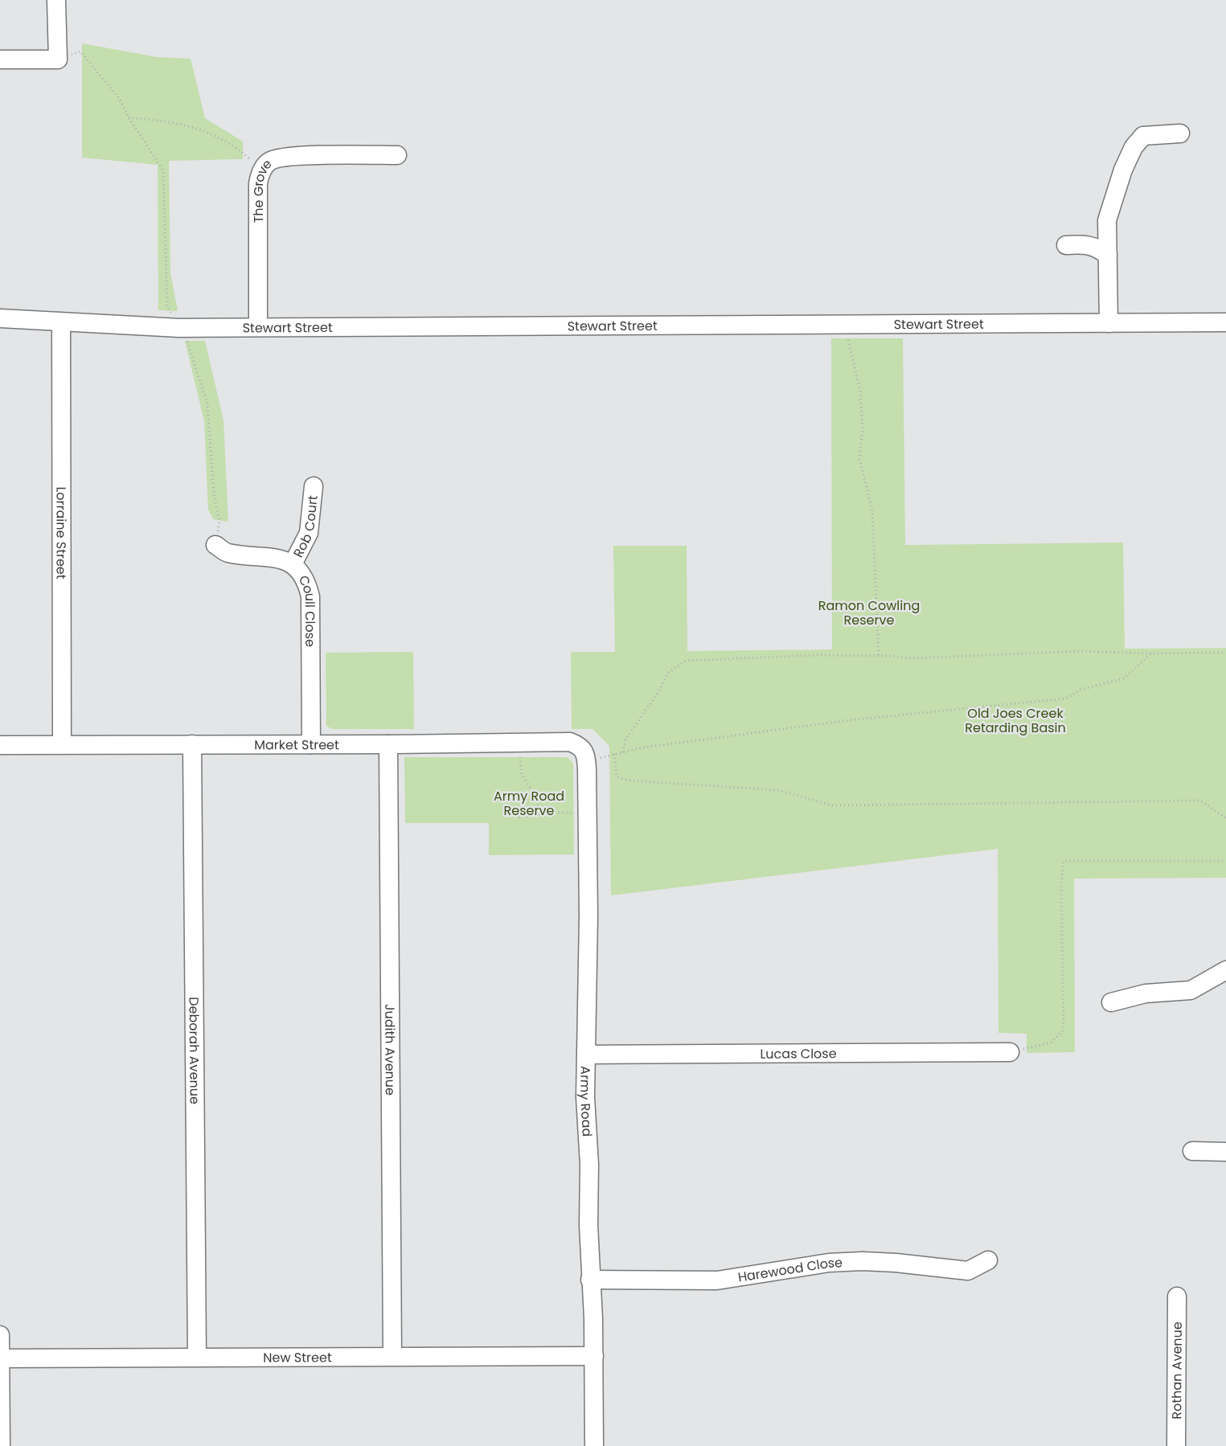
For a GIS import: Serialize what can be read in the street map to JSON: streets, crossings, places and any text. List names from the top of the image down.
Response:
{
  "streets": {
    "street": [
      "The Grove",
      "Stewart Street",
      "Rob Court",
      "Lorraine Street",
      "Coull Close",
      "Market Street",
      "Judith Avenue",
      "Deborah Avenue",
      "Lucas Close",
      "Army Road",
      "Harewood Close",
      "New Street",
      "Rothan Avenue"
    ]
  },
  "crossings": [
    ["The Grove", "Stewart Street"],
    ["Stewart Street", "Lorraine Street"],
    ["Rob Court", "Coull Close"],
    ["Lorraine Street", "Market Street"],
    ["Coull Close", "Market Street"],
    ["Market Street", "Judith Avenue"],
    ["Market Street", "Deborah Avenue"],
    ["Market Street", "Army Road"],
    ["Judith Avenue", "New Street"],
    ["Deborah Avenue", "New Street"],
    ["Lucas Close", "Army Road"],
    ["Army Road", "Harewood Close"],
    ["Army Road", "New Street"]
  ],
  "parks": ["Ramon Cowling Reserve", "Old Joes Creek Retarding Basin", "Army Road Reserve"]
}
